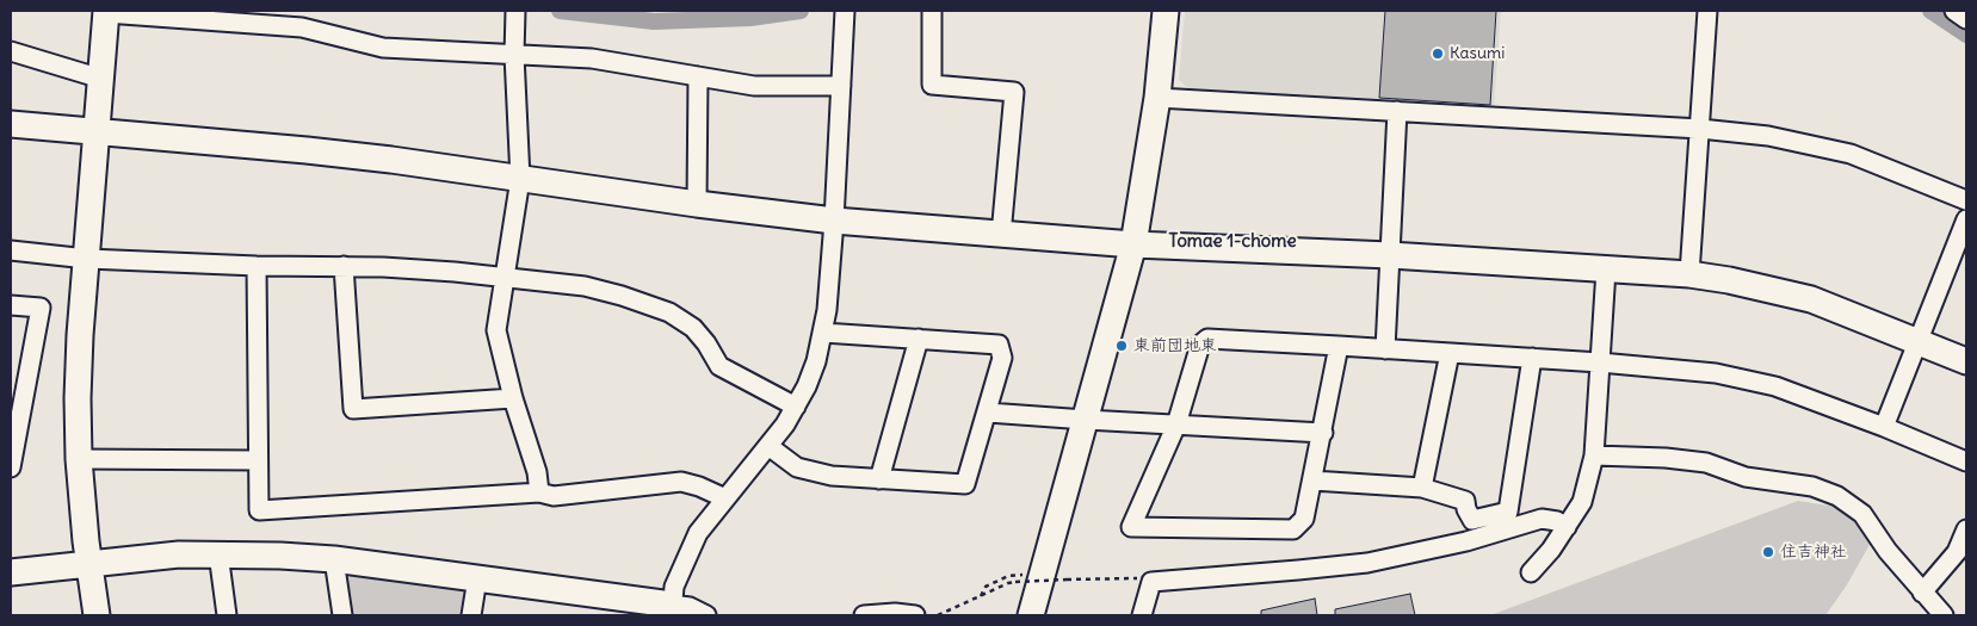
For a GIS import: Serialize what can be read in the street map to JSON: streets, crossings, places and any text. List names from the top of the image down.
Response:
{
  "districts": ["Tomae 1-chome"],
  "places": ["Kasumi", "東前団地東", "住吉神社"]
}
